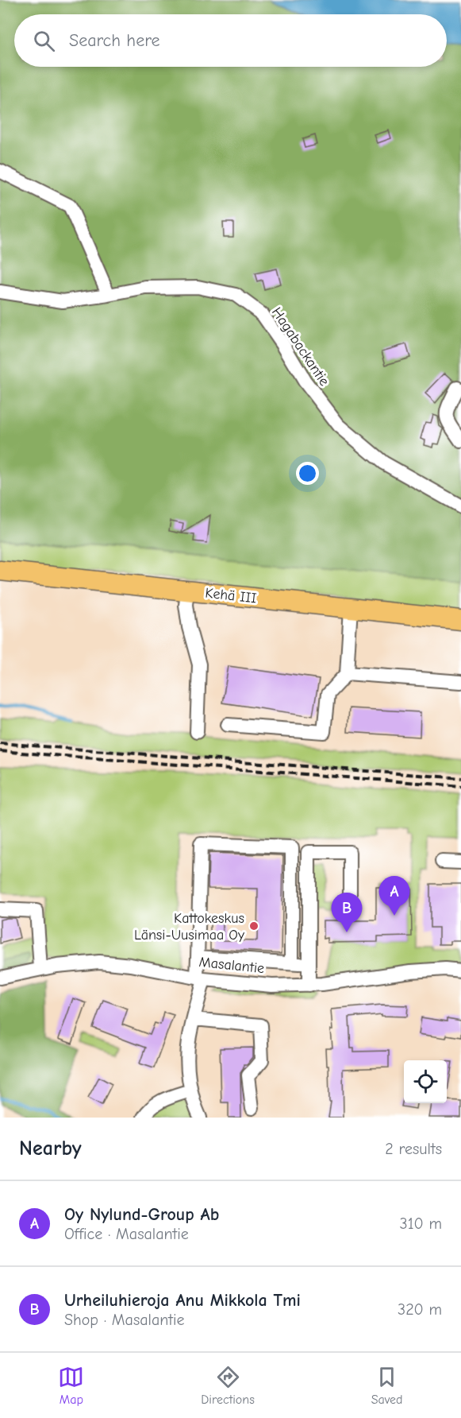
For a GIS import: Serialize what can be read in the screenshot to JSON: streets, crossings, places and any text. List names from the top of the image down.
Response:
{
  "streets": {
    "highway": ["Kehä III"],
    "street": ["Hagabackantie", "Masalantie"]
  },
  "places": ["Kattokeskus Länsi-Uusimaa Oy"],
  "page": {
    "search": "Search here",
    "pins": ["A", "B"],
    "heading": ["Nearby", "2 results"],
    "list": [
      {
        "mark": "A",
        "name": "Oy Nylund-Group Ab",
        "note": "Office · Masalantie",
        "value": "310 m"
      },
      {
        "mark": "B",
        "name": "Urheiluhieroja Anu Mikkola Tmi",
        "note": "Shop · Masalantie",
        "value": "320 m"
      }
    ],
    "nav": ["Map", "Directions", "Saved"]
  }
}
